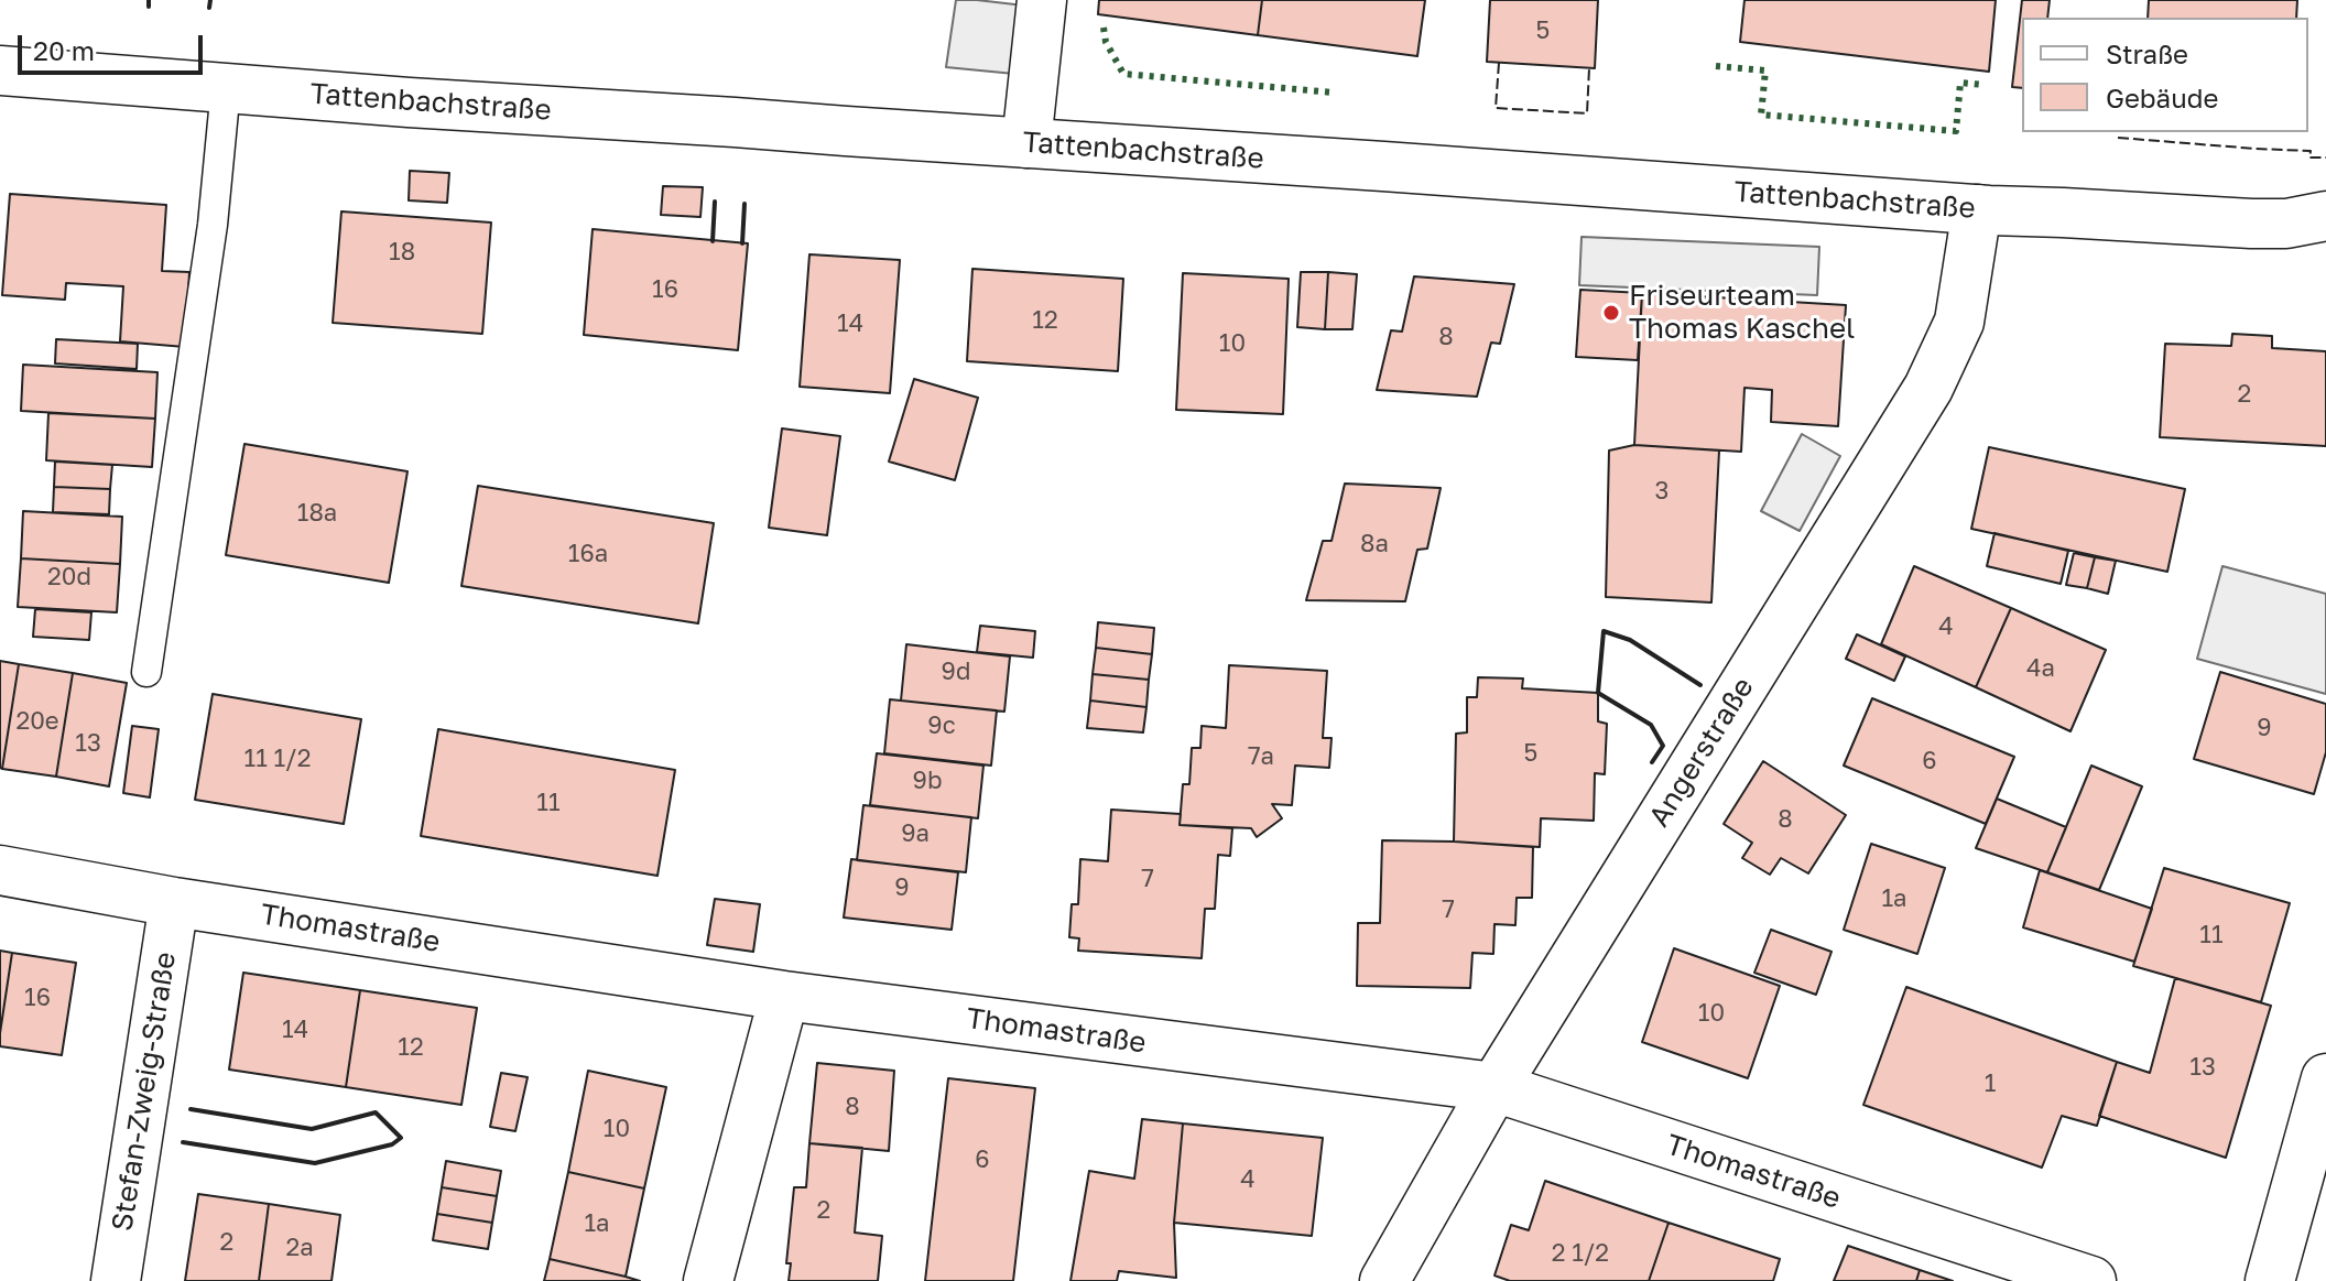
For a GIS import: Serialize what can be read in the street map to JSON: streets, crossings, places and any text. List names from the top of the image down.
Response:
{
  "streets": {
    "street": [
      "Tattenbachstraße",
      "Angerstraße",
      "Thomastraße",
      "Stefan-Zweig-Straße"
    ]
  },
  "crossings": [
    ["Tattenbachstraße", "Angerstraße"],
    ["Angerstraße", "Thomastraße"],
    ["Thomastraße", "Stefan-Zweig-Straße"]
  ],
  "places": ["Friseurteam Thomas Kaschel"],
  "house_numbers": [
    "5",
    "18",
    "16",
    "12",
    "14",
    "8",
    "10",
    "2",
    "3",
    "18a",
    "8a",
    "16a",
    "20d",
    "4",
    "4a",
    "9d",
    "20e",
    "9c",
    "9",
    "13",
    "5",
    "7a",
    "11 1/2",
    "6",
    "9b",
    "11",
    "8",
    "9a",
    "7",
    "9",
    "1a",
    "7",
    "11",
    "16",
    "10",
    "14",
    "12",
    "13",
    "1",
    "8",
    "10",
    "6",
    "4",
    "2",
    "1a",
    "2",
    "2a",
    "2 1/2"
  ],
  "legend": ["Straße", "Gebäude"],
  "scale_bar": "20 m"
}
